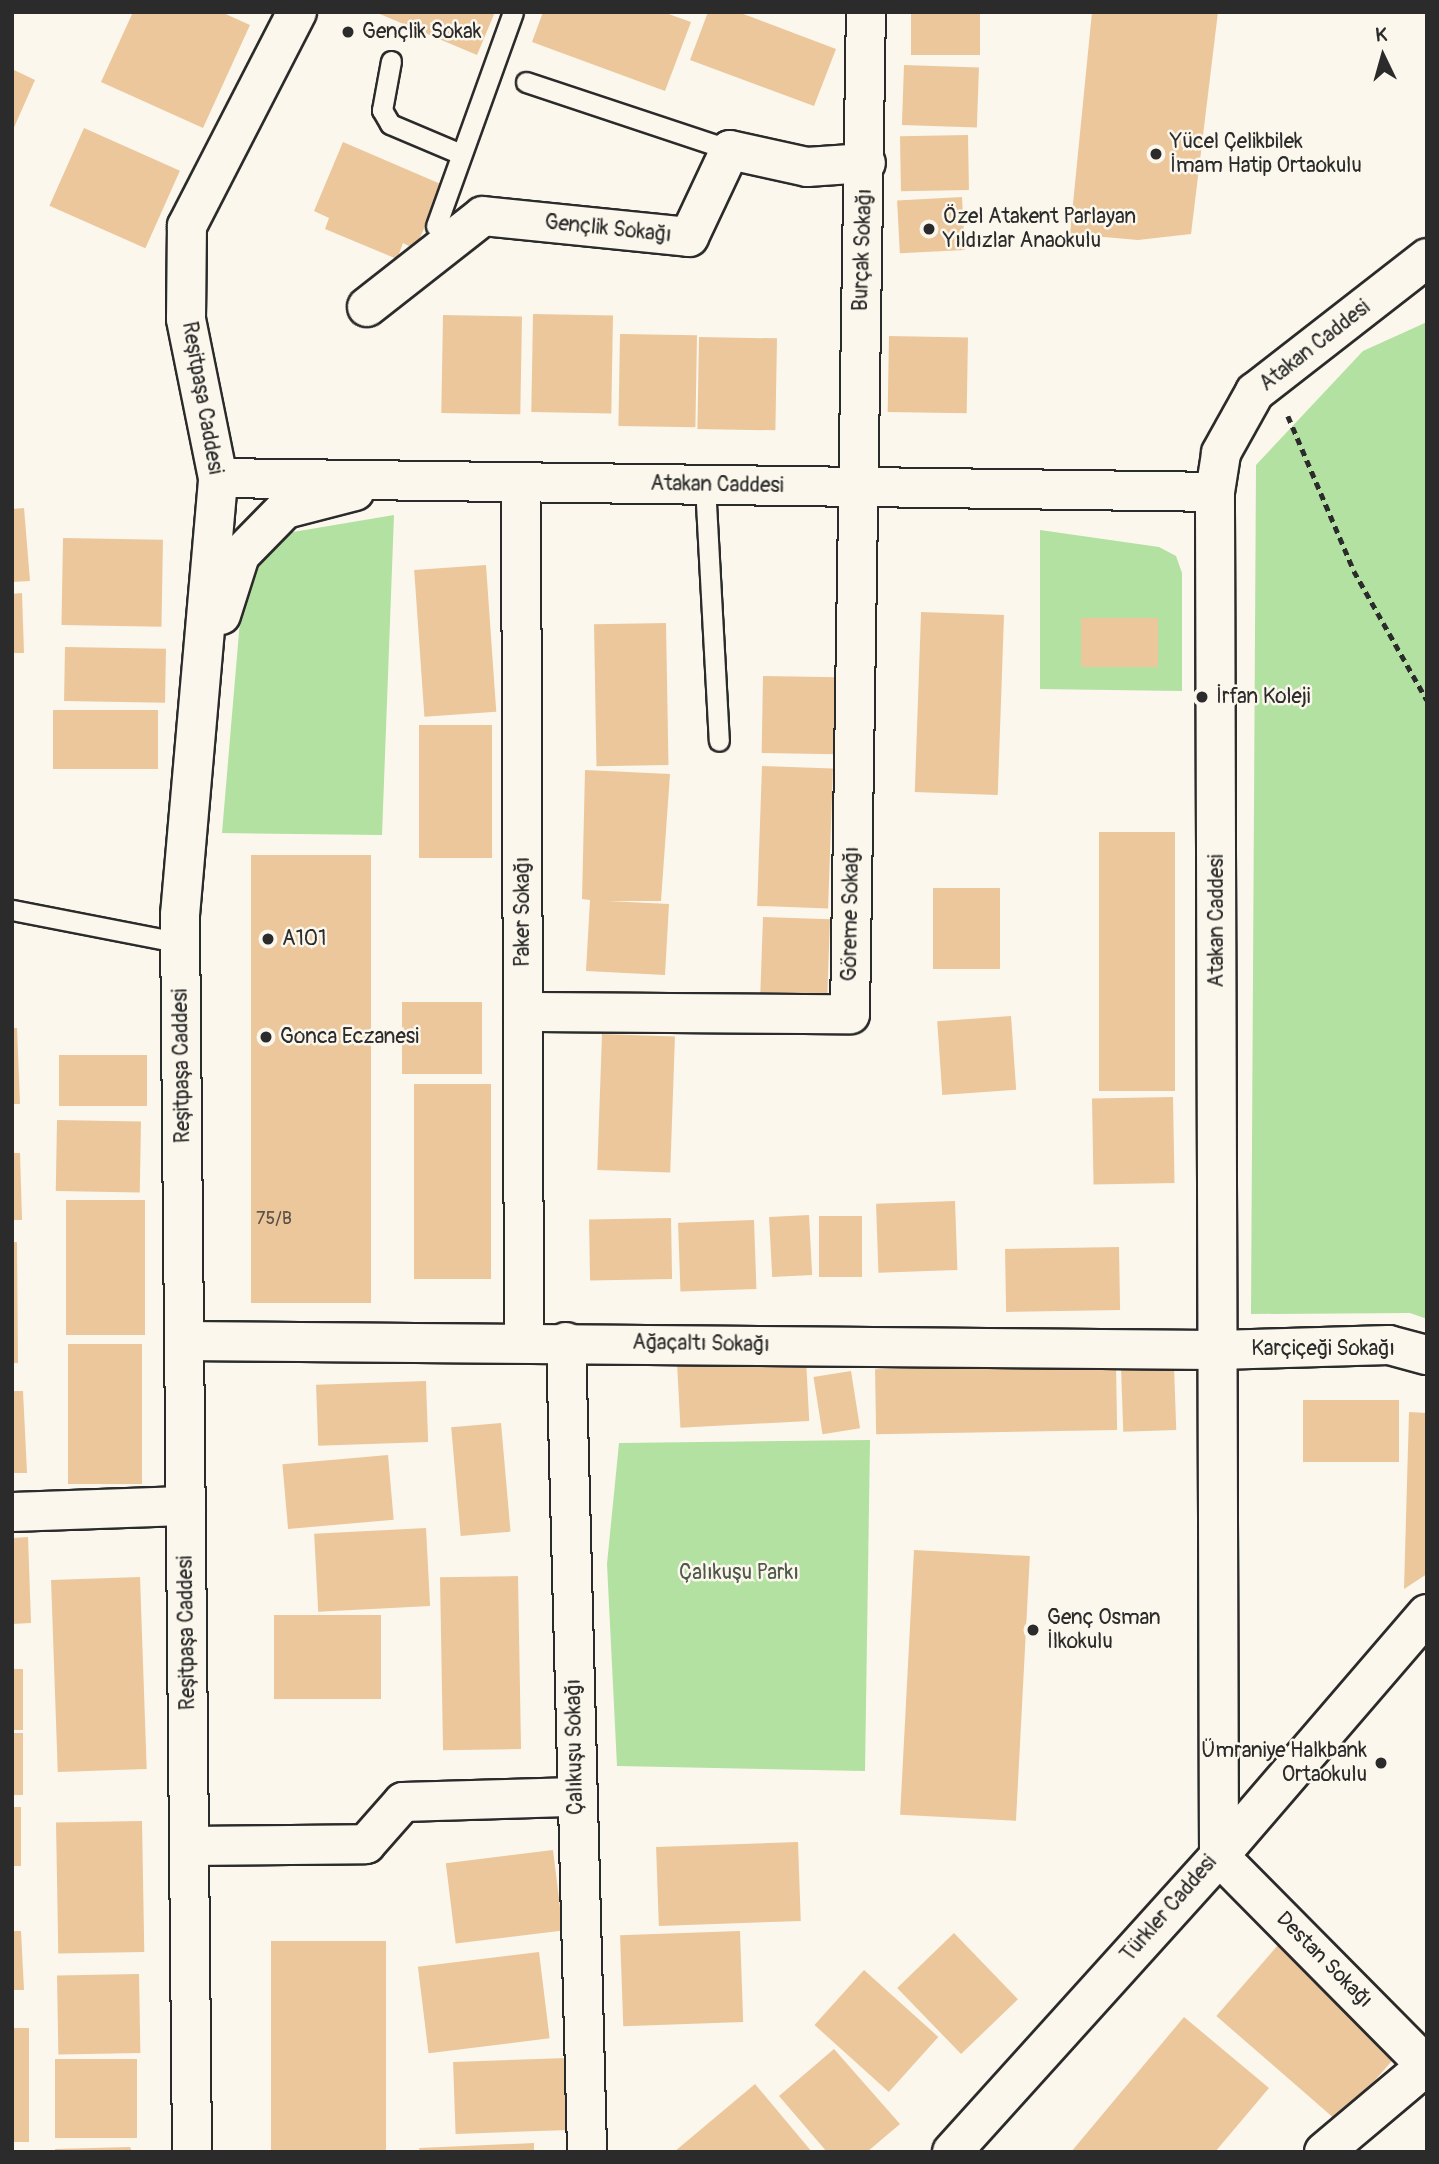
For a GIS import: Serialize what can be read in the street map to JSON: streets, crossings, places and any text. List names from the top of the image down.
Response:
{
  "streets": {
    "street": [
      "Gençlik Sokağı",
      "Burçak Sokağı",
      "Atakan Caddesi",
      "Reşitpaşa Caddesi",
      "Paker Sokağı",
      "Göreme Sokağı",
      "Ağaçaltı Sokağı",
      "Karçiçeği Sokağı",
      "Çalıkuşu Sokağı",
      "Türkler Caddesi",
      "Destan Sokağı"
    ]
  },
  "crossings": [
    ["Burçak Sokağı", "Atakan Caddesi"],
    ["Burçak Sokağı", "Göreme Sokağı"],
    ["Atakan Caddesi", "Reşitpaşa Caddesi"],
    ["Atakan Caddesi", "Paker Sokağı"],
    ["Atakan Caddesi", "Göreme Sokağı"],
    ["Atakan Caddesi", "Ağaçaltı Sokağı"],
    ["Atakan Caddesi", "Karçiçeği Sokağı"],
    ["Atakan Caddesi", "Türkler Caddesi"],
    ["Reşitpaşa Caddesi", "Ağaçaltı Sokağı"],
    ["Paker Sokağı", "Göreme Sokağı"],
    ["Paker Sokağı", "Ağaçaltı Sokağı"],
    ["Ağaçaltı Sokağı", "Karçiçeği Sokağı"],
    ["Ağaçaltı Sokağı", "Çalıkuşu Sokağı"],
    ["Ağaçaltı Sokağı", "Türkler Caddesi"],
    ["Karçiçeği Sokağı", "Türkler Caddesi"],
    ["Türkler Caddesi", "Destan Sokağı"]
  ],
  "parks": ["Çalıkuşu Parkı"],
  "places": [
    "Gençlik Sokak",
    "Yücel Çelikbilek İmam Hatip Ortaokulu",
    "Özel Atakent Parlayan Yıldızlar Anaokulu",
    "İrfan Koleji",
    "A101",
    "Gonca Eczanesi",
    "Genç Osman İlkokulu",
    "Ümraniye Halkbank Ortaokulu"
  ],
  "house_numbers": ["75/B"],
  "north": "top"
}
